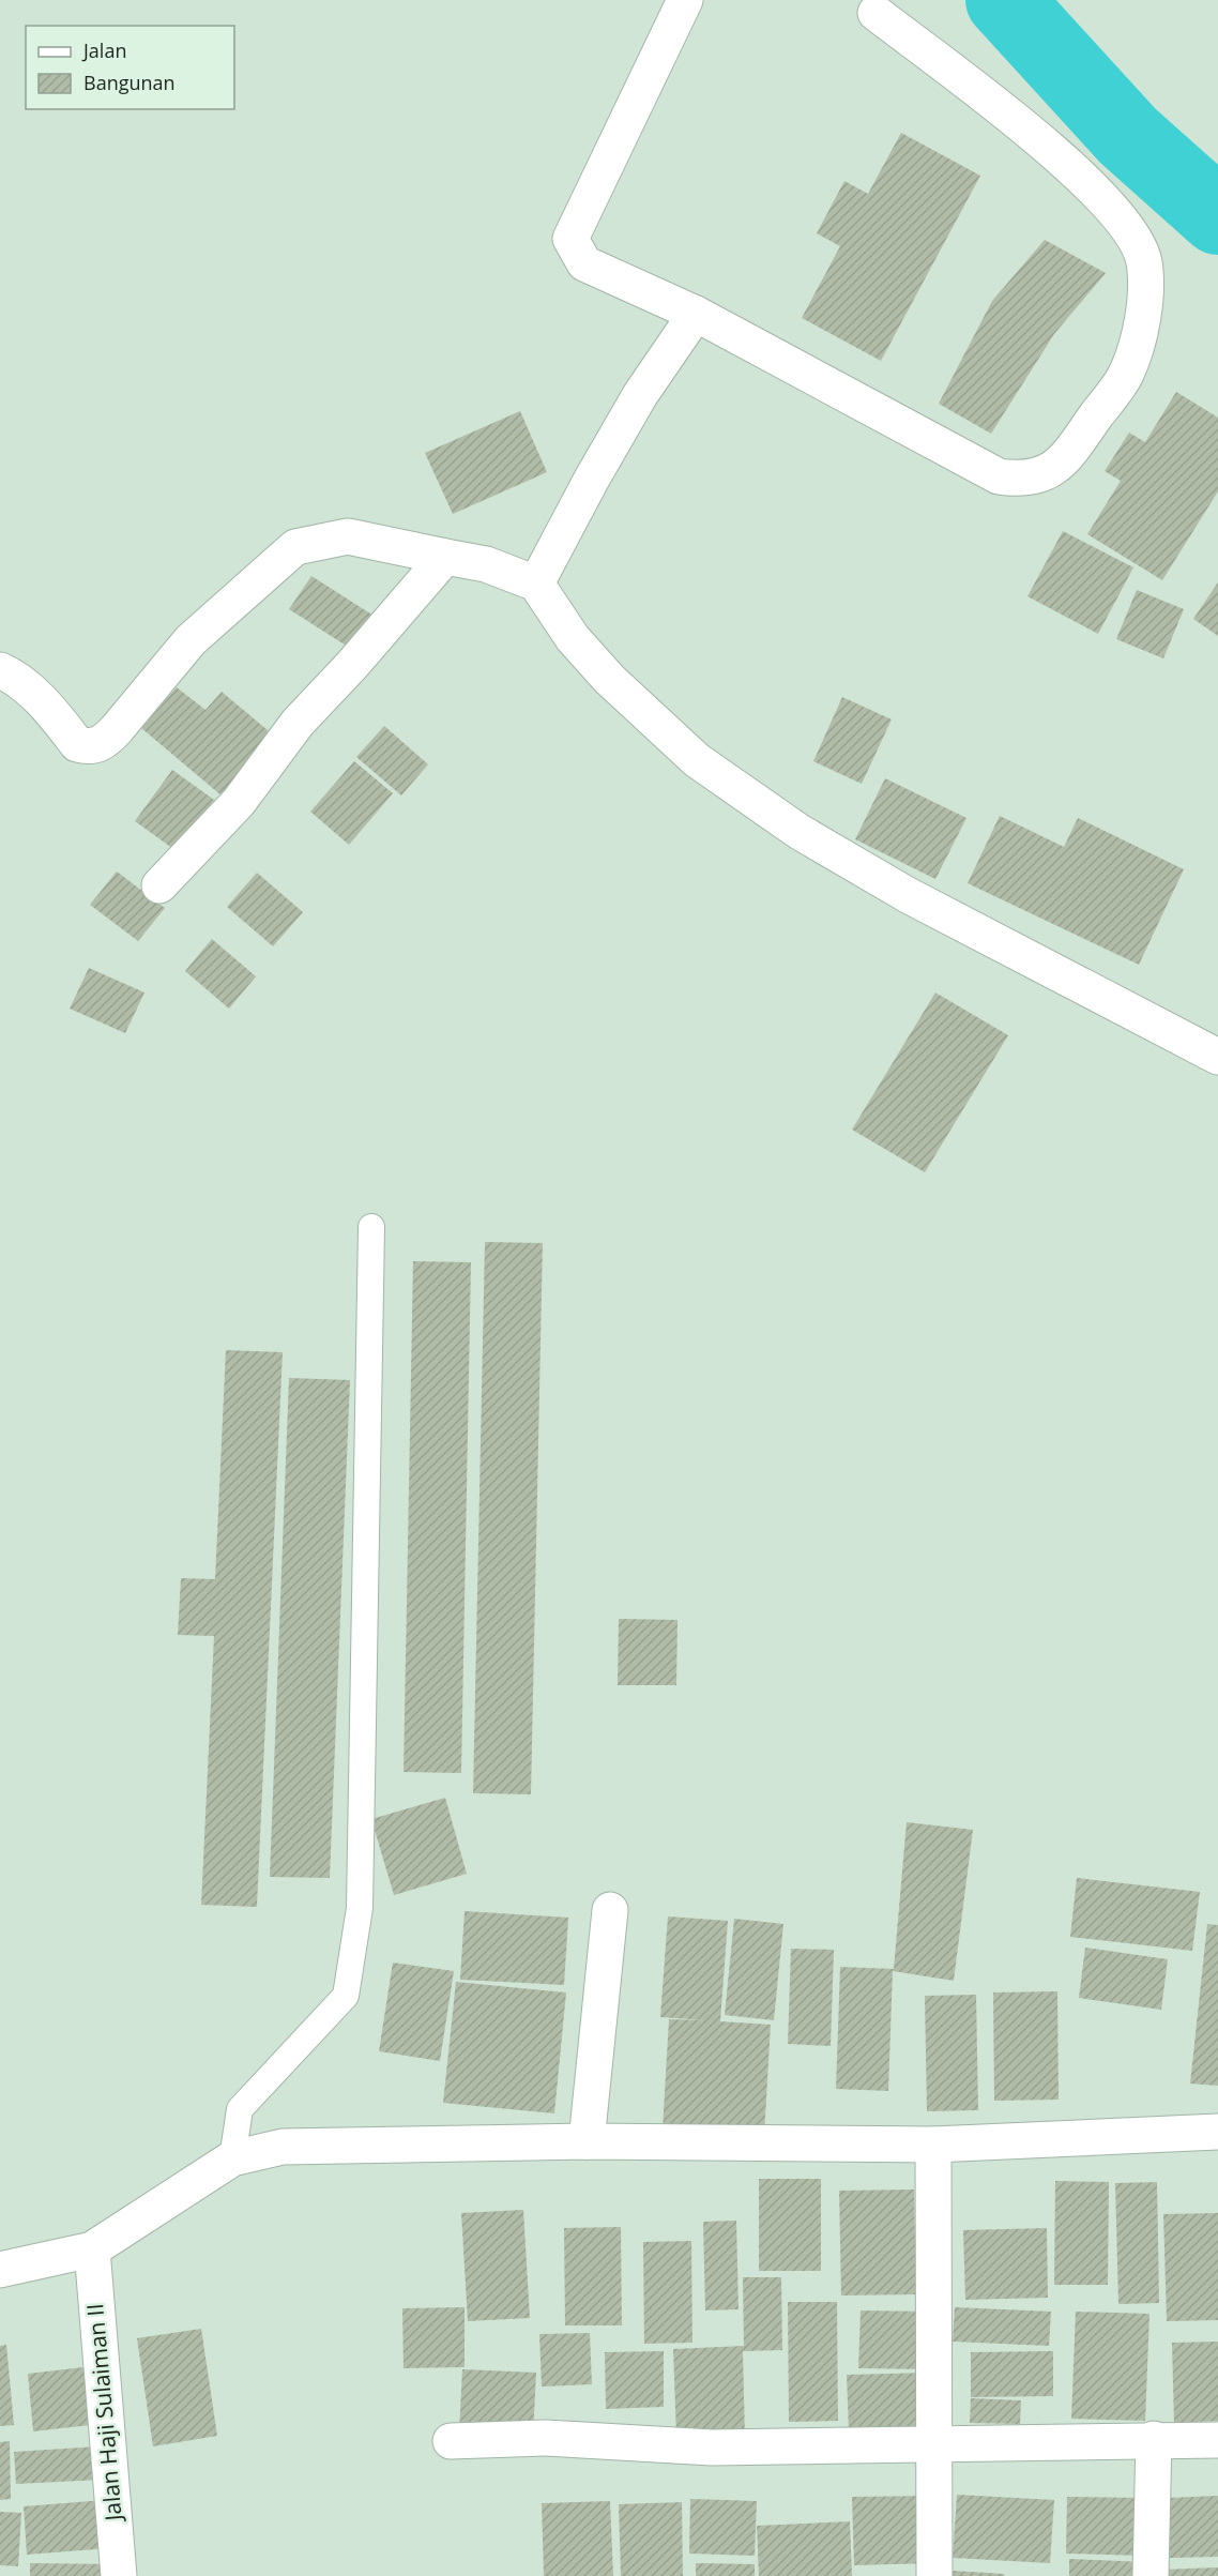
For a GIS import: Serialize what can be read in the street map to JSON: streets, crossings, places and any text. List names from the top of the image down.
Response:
{
  "streets": {
    "street": ["Jalan Haji Sulaiman II"]
  },
  "legend": ["Jalan", "Bangunan"]
}
